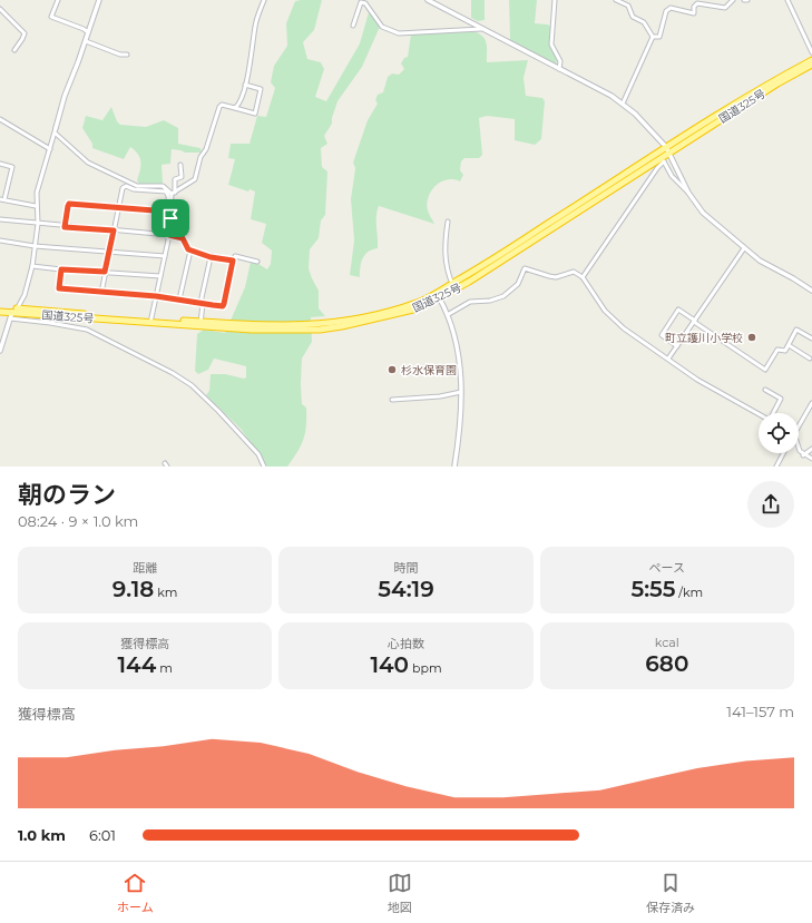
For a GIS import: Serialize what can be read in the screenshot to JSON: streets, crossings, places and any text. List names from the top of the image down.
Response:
{
  "streets": {
    "highway": ["国道325号"]
  },
  "places": ["町立護川小学校", "杉水保育園"],
  "page": {
    "heading": ["朝のラン", "08:24 · 9 × 1.0 km"],
    "stats": [
      ["距離", "9.18 km"],
      ["時間", "54:19"],
      ["ペース", "5:55 /km"],
      ["獲得標高", "144 m"],
      ["心拍数", "140 bpm"],
      ["kcal", "680"]
    ],
    "chart": ["獲得標高", "141–157 m"],
    "list": [
      {
        "name": "1.0 km",
        "note": "6:01"
      }
    ],
    "tabs": ["ホーム", "地図", "保存済み"]
  }
}
